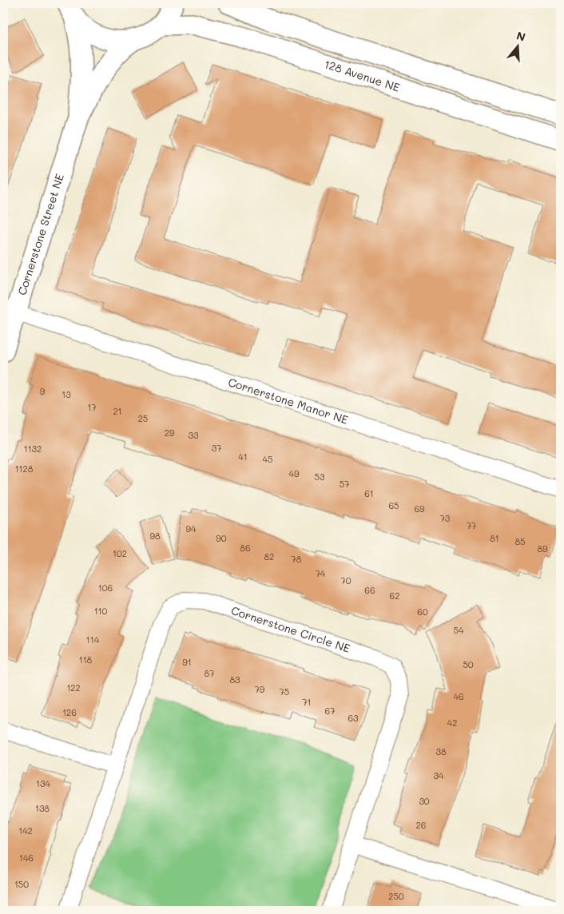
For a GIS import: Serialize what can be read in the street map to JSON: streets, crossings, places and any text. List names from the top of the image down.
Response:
{
  "streets": {
    "street": [
      "128 Avenue NE",
      "Cornerstone Street NE",
      "Cornerstone Manor NE",
      "Cornerstone Circle NE"
    ]
  },
  "crossings": [
    ["Cornerstone Street NE", "Cornerstone Manor NE"]
  ],
  "house_numbers": [
    "9",
    "13",
    "17",
    "21",
    "25",
    "29",
    "33",
    "37",
    "1132",
    "41",
    "45",
    "1128",
    "49",
    "53",
    "57",
    "61",
    "65",
    "69",
    "73",
    "77",
    "94",
    "98",
    "90",
    "81",
    "85",
    "86",
    "89",
    "102",
    "82",
    "78",
    "74",
    "70",
    "106",
    "66",
    "62",
    "110",
    "60",
    "54",
    "114",
    "118",
    "91",
    "50",
    "87",
    "83",
    "122",
    "79",
    "75",
    "46",
    "71",
    "67",
    "126",
    "63",
    "42",
    "38",
    "34",
    "134",
    "30",
    "138",
    "26",
    "142",
    "146",
    "150",
    "250"
  ],
  "north": "top"
}
